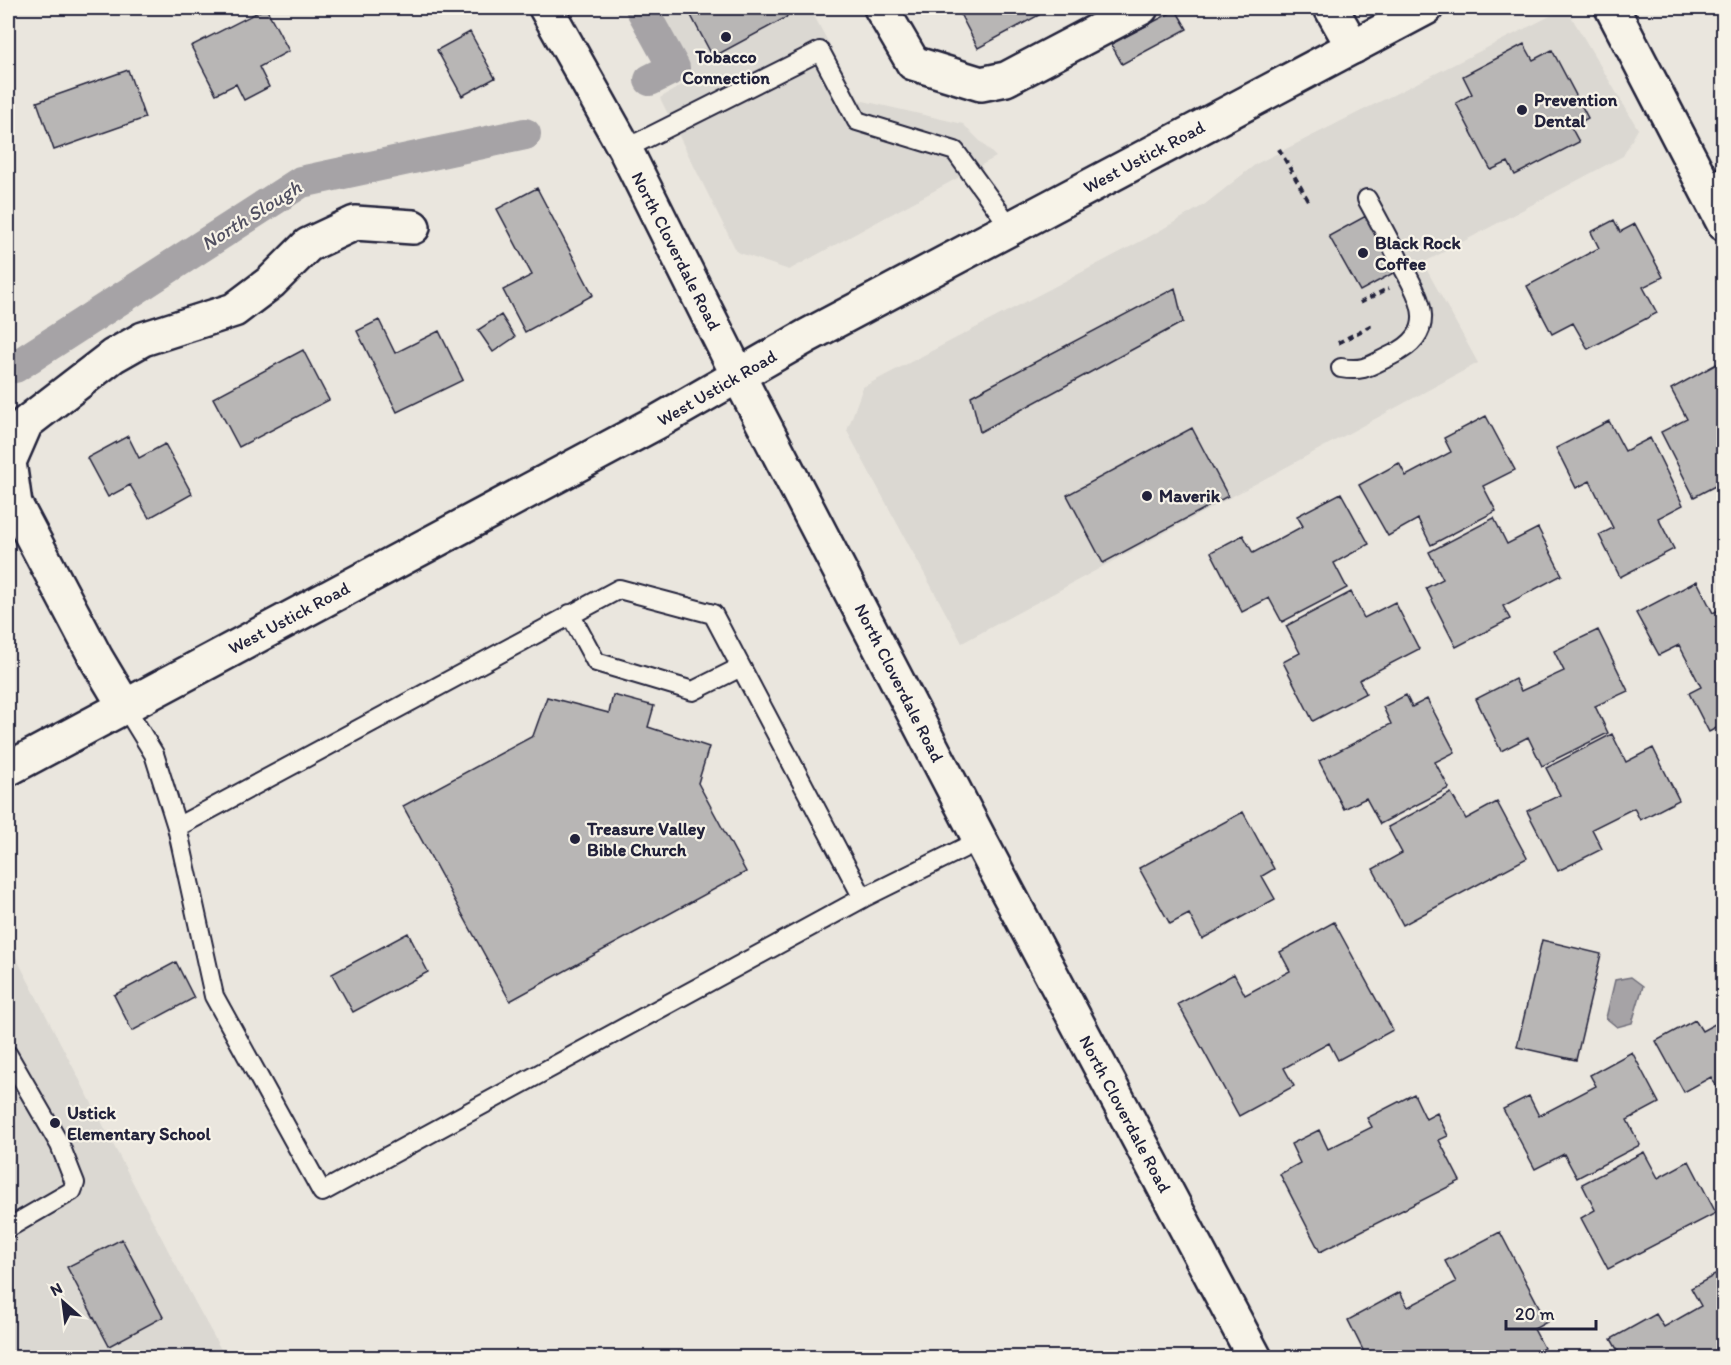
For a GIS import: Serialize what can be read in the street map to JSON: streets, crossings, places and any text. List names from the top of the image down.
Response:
{
  "streets": {
    "main road": ["West Ustick Road", "North Cloverdale Road"]
  },
  "crossings": [
    ["West Ustick Road", "North Cloverdale Road"]
  ],
  "water": ["North Slough"],
  "places": [
    "Tobacco Connection",
    "Prevention Dental",
    "Black Rock Coffee",
    "Maverik",
    "Treasure Valley Bible Church",
    "Ustick Elementary School"
  ],
  "scale_bar": "20 m",
  "north": "top left"
}
